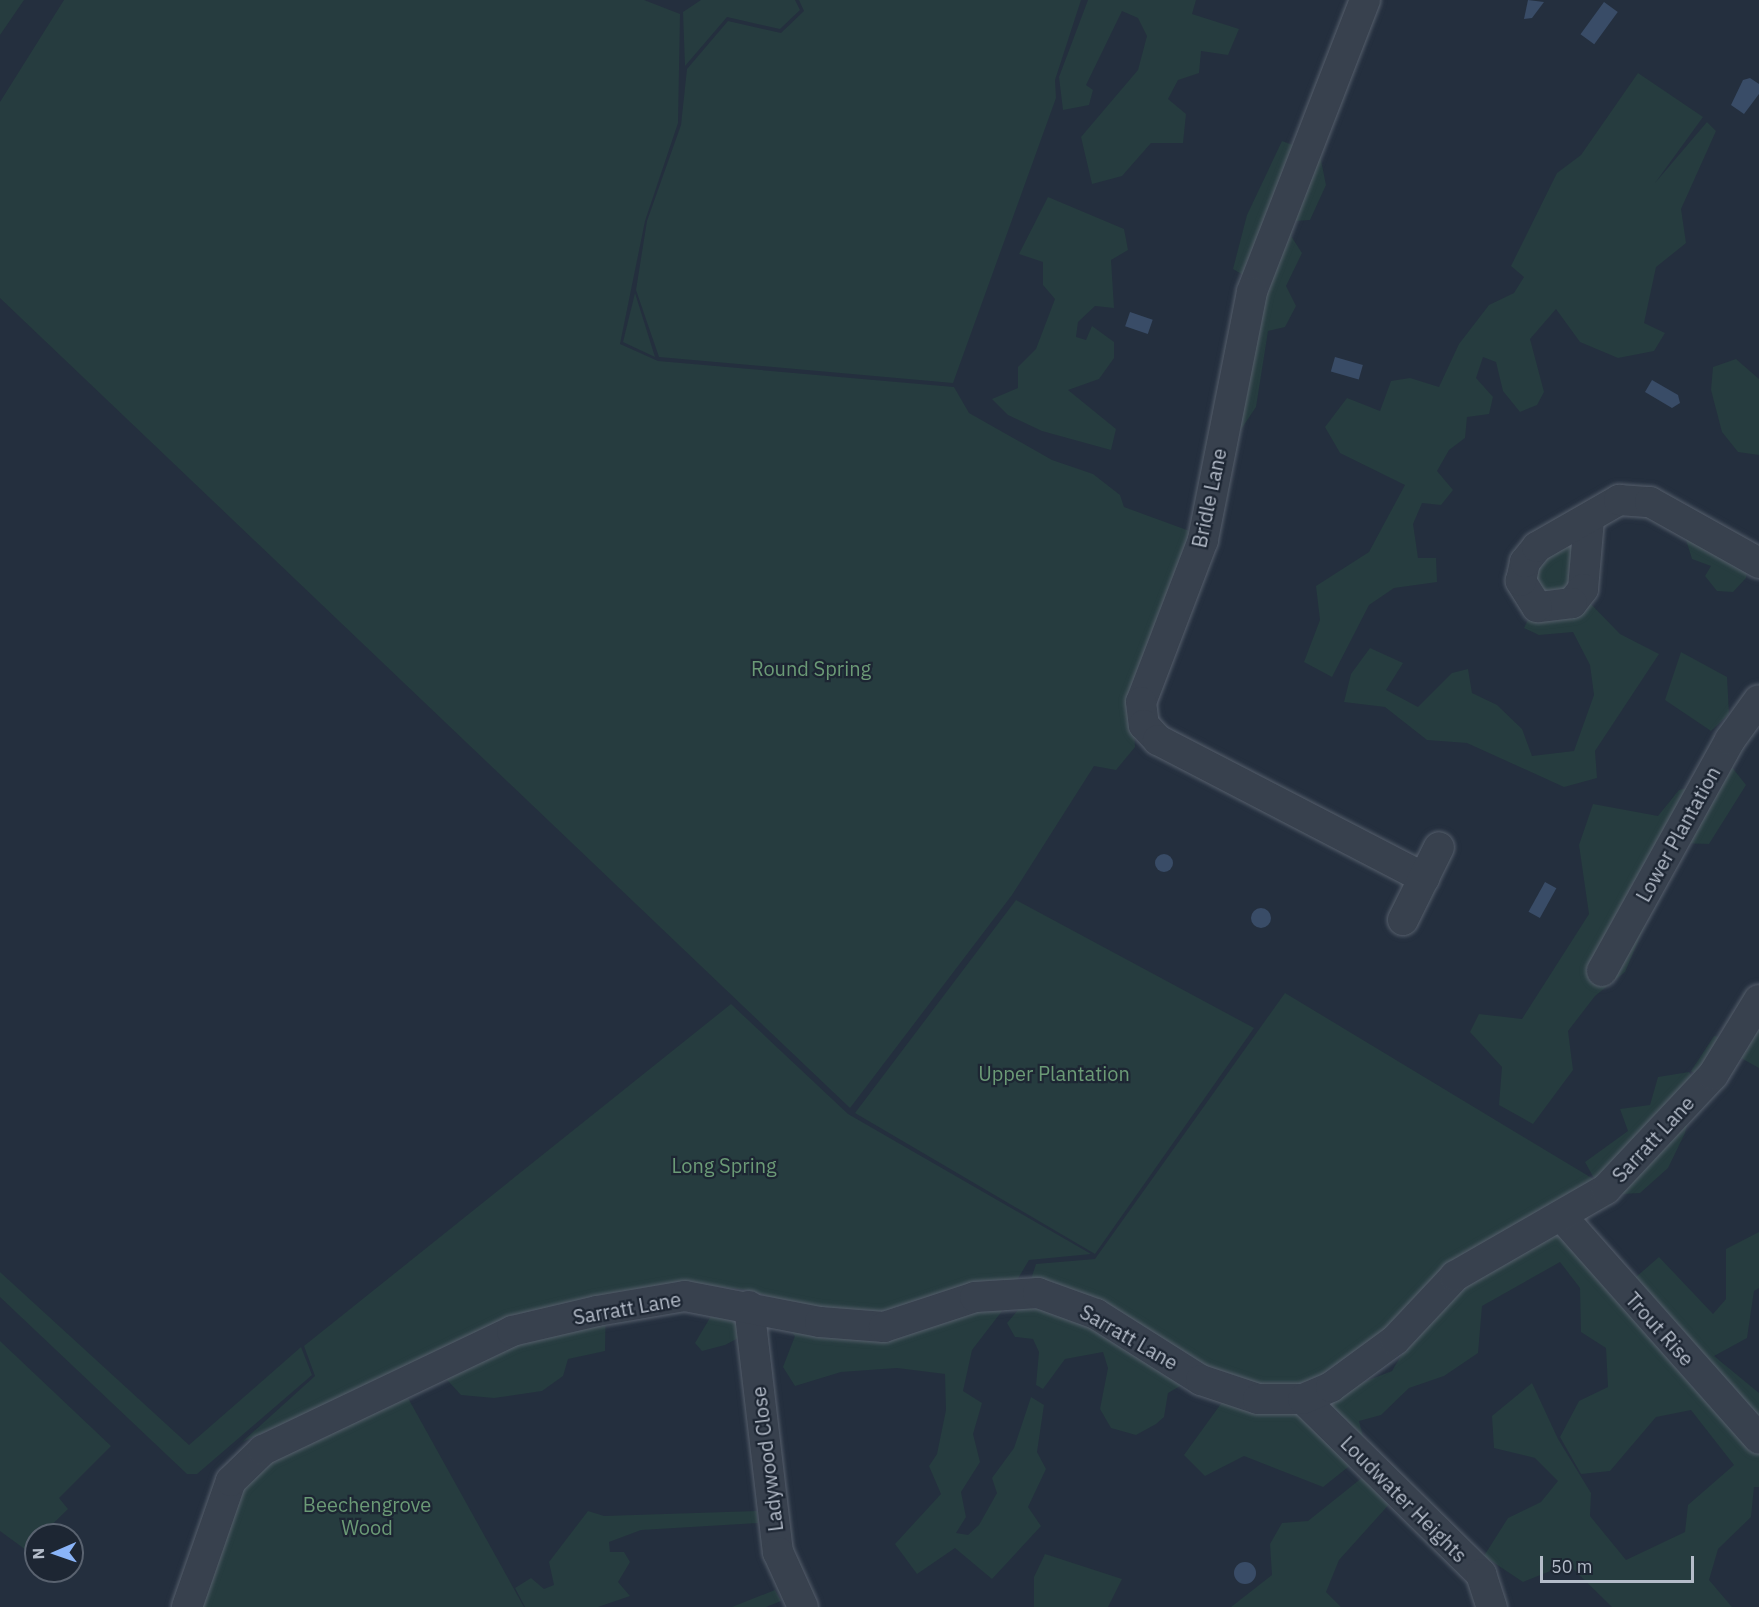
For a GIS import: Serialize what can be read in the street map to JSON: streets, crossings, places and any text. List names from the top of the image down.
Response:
{
  "streets": {
    "street": [
      "Bridle Lane",
      "Lower Plantation",
      "Sarratt Lane",
      "Trout Rise",
      "Ladywood Close",
      "Loudwater Heights"
    ]
  },
  "crossings": [
    ["Sarratt Lane", "Trout Rise"],
    ["Sarratt Lane", "Ladywood Close"],
    ["Sarratt Lane", "Loudwater Heights"]
  ],
  "parks": [
    "Round Spring",
    "Upper Plantation",
    "Long Spring",
    "Beechengrove Wood"
  ],
  "scale_bar": "50 m",
  "north": "left"
}
